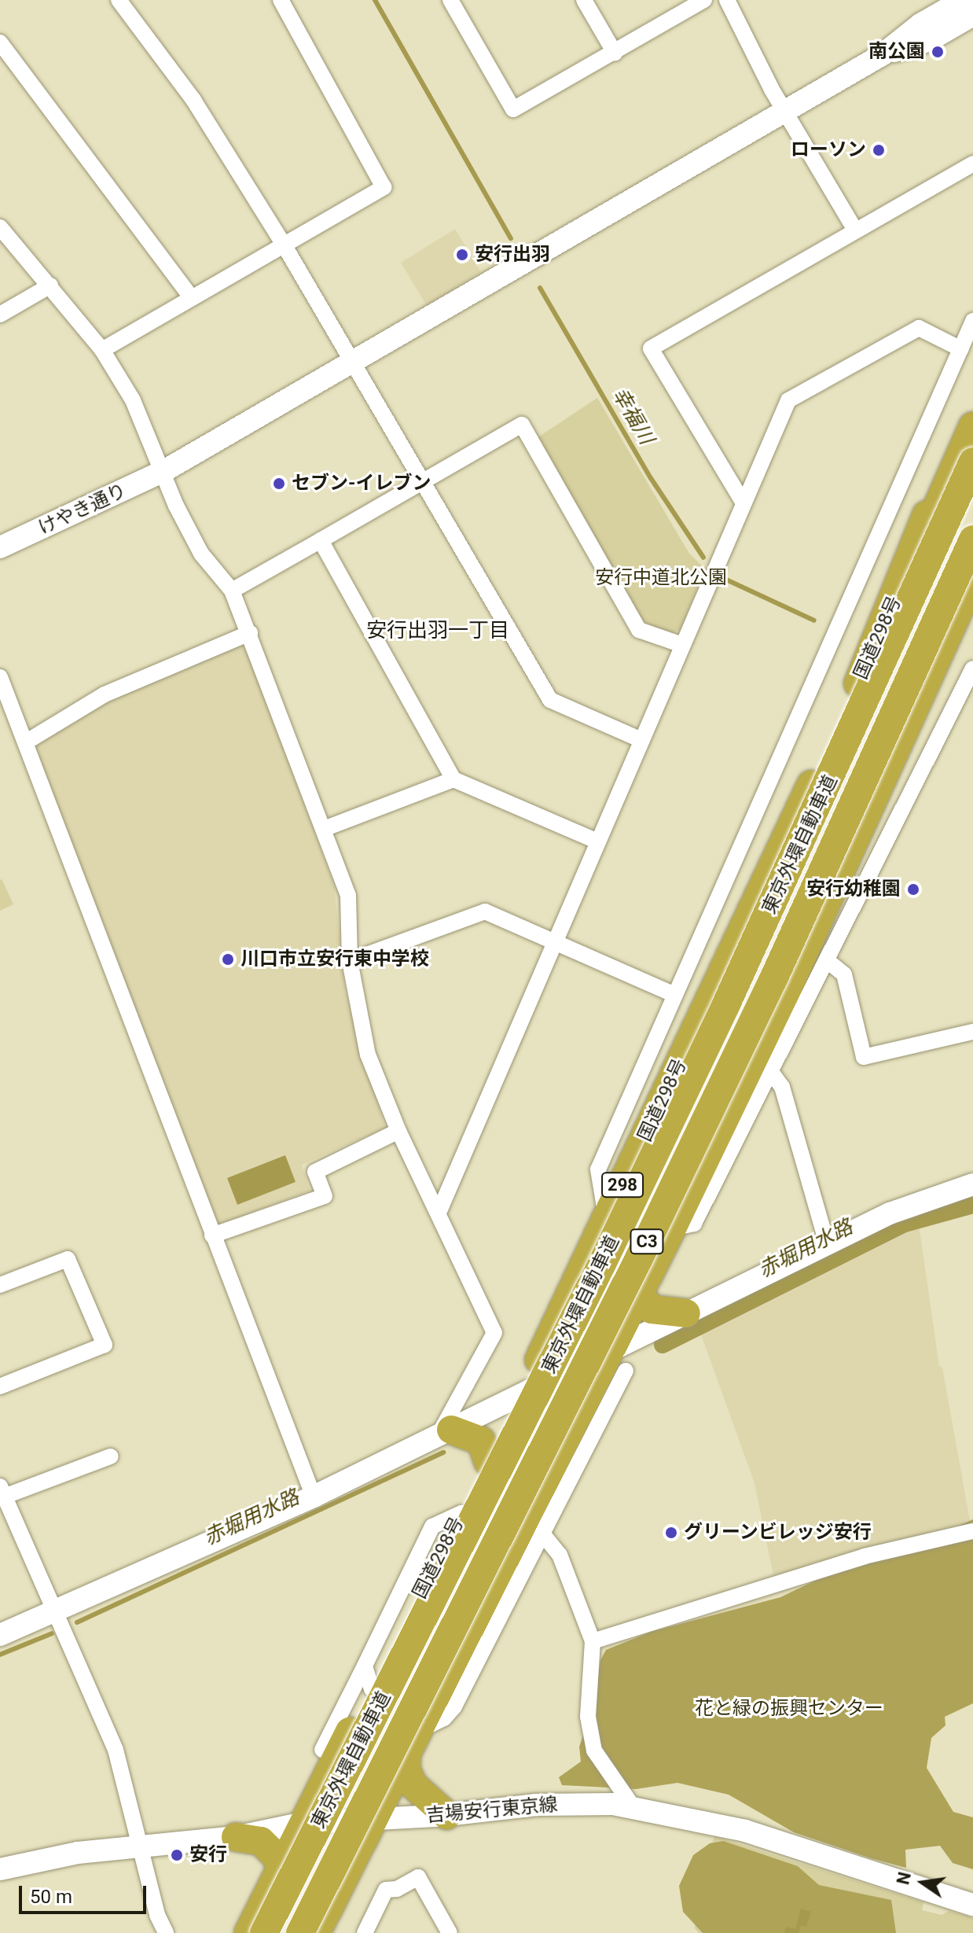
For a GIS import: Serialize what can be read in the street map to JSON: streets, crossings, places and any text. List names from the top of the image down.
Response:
{
  "streets": {
    "highway": [
      "国道298号",
      "東京外環自動車道",
      "298",
      "C3"
    ],
    "street": ["けやき通り", "吉場安行東京線"]
  },
  "crossings": [
    ["国道298号", "吉場安行東京線"]
  ],
  "districts": ["安行出羽一丁目"],
  "water": ["幸福川", "赤堀用水路"],
  "parks": ["安行中道北公園", "花と緑の振興センター"],
  "places": [
    "南公園",
    "ローソン",
    "安行出羽",
    "セブン-イレブン",
    "安行幼稚園",
    "川口市立安行東中学校",
    "グリーンビレッジ安行",
    "安行"
  ],
  "scale_bar": "50 m",
  "north": "left"
}
